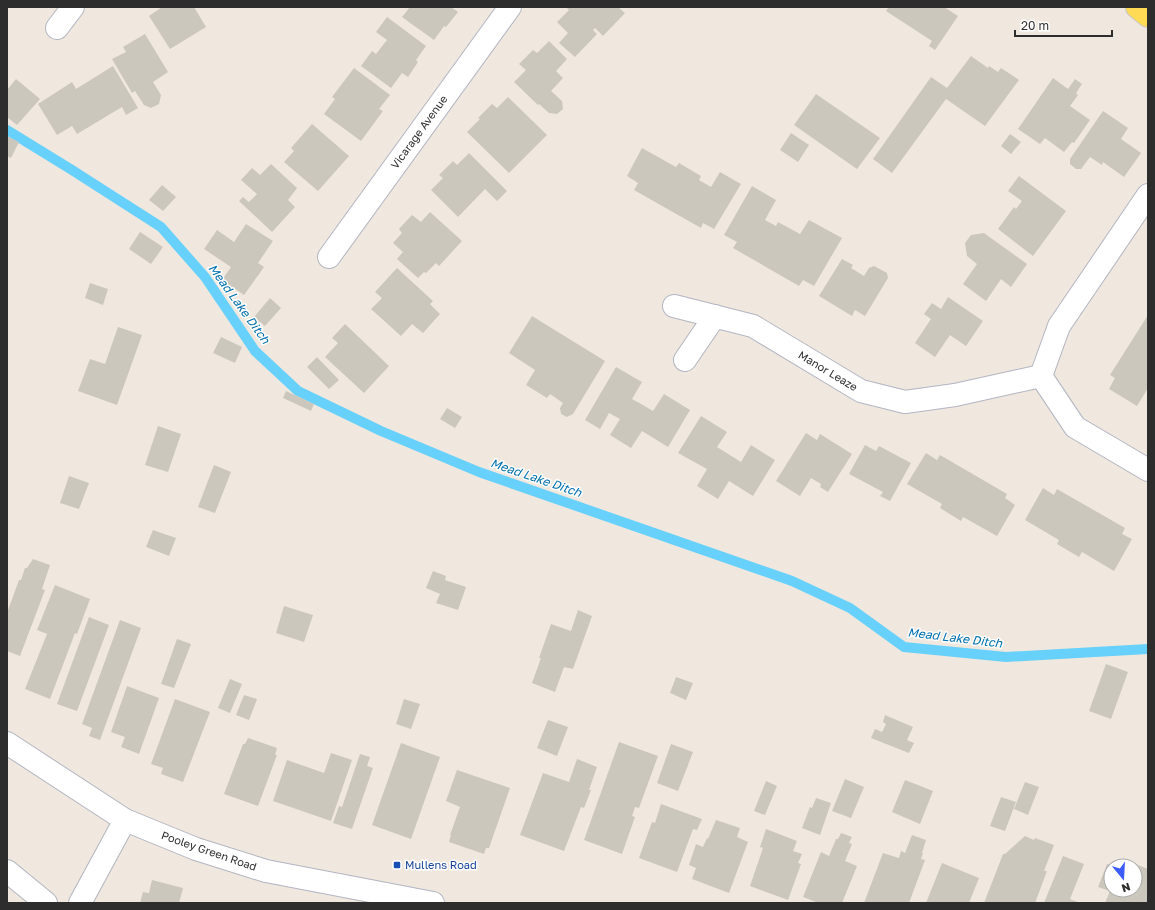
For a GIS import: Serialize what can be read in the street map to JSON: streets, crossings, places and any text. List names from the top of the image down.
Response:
{
  "streets": {
    "street": ["Vicarage Avenue", "Manor Leaze", "Pooley Green Road"]
  },
  "water": ["Mead Lake Ditch"],
  "places": {
    "transit": ["Mullens Road"]
  },
  "scale_bar": "20 m",
  "north": "bottom"
}
